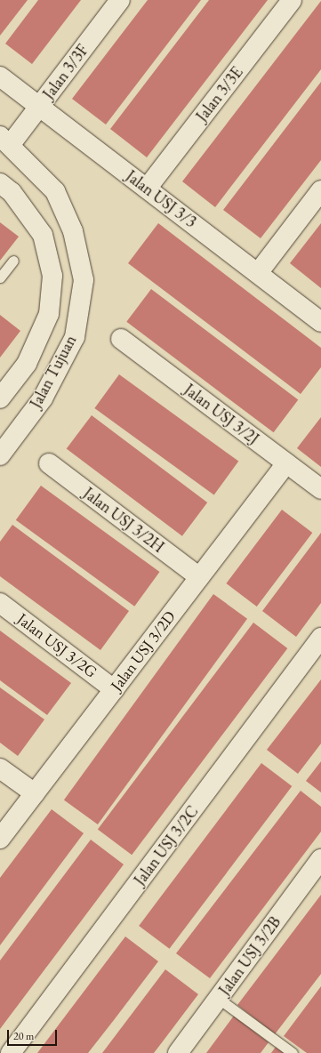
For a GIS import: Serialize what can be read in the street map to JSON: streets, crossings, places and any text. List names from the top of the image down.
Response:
{
  "streets": {
    "street": [
      "Jalan 3/3F",
      "Jalan 3/3E",
      "Jalan USJ 3/3",
      "Jalan Tujuan",
      "Jalan USJ 3/2J",
      "Jalan USJ 3/2H",
      "Jalan USJ 3/2G",
      "Jalan USJ 3/2D",
      "Jalan USJ 3/2C",
      "Jalan USJ 3/2B"
    ]
  },
  "crossings": [
    ["Jalan 3/3F", "Jalan USJ 3/3"],
    ["Jalan 3/3F", "Jalan Tujuan"],
    ["Jalan 3/3E", "Jalan USJ 3/3"],
    ["Jalan USJ 3/2J", "Jalan USJ 3/2D"],
    ["Jalan USJ 3/2H", "Jalan USJ 3/2D"],
    ["Jalan USJ 3/2G", "Jalan USJ 3/2D"]
  ],
  "scale_bar": "20 m"
}
